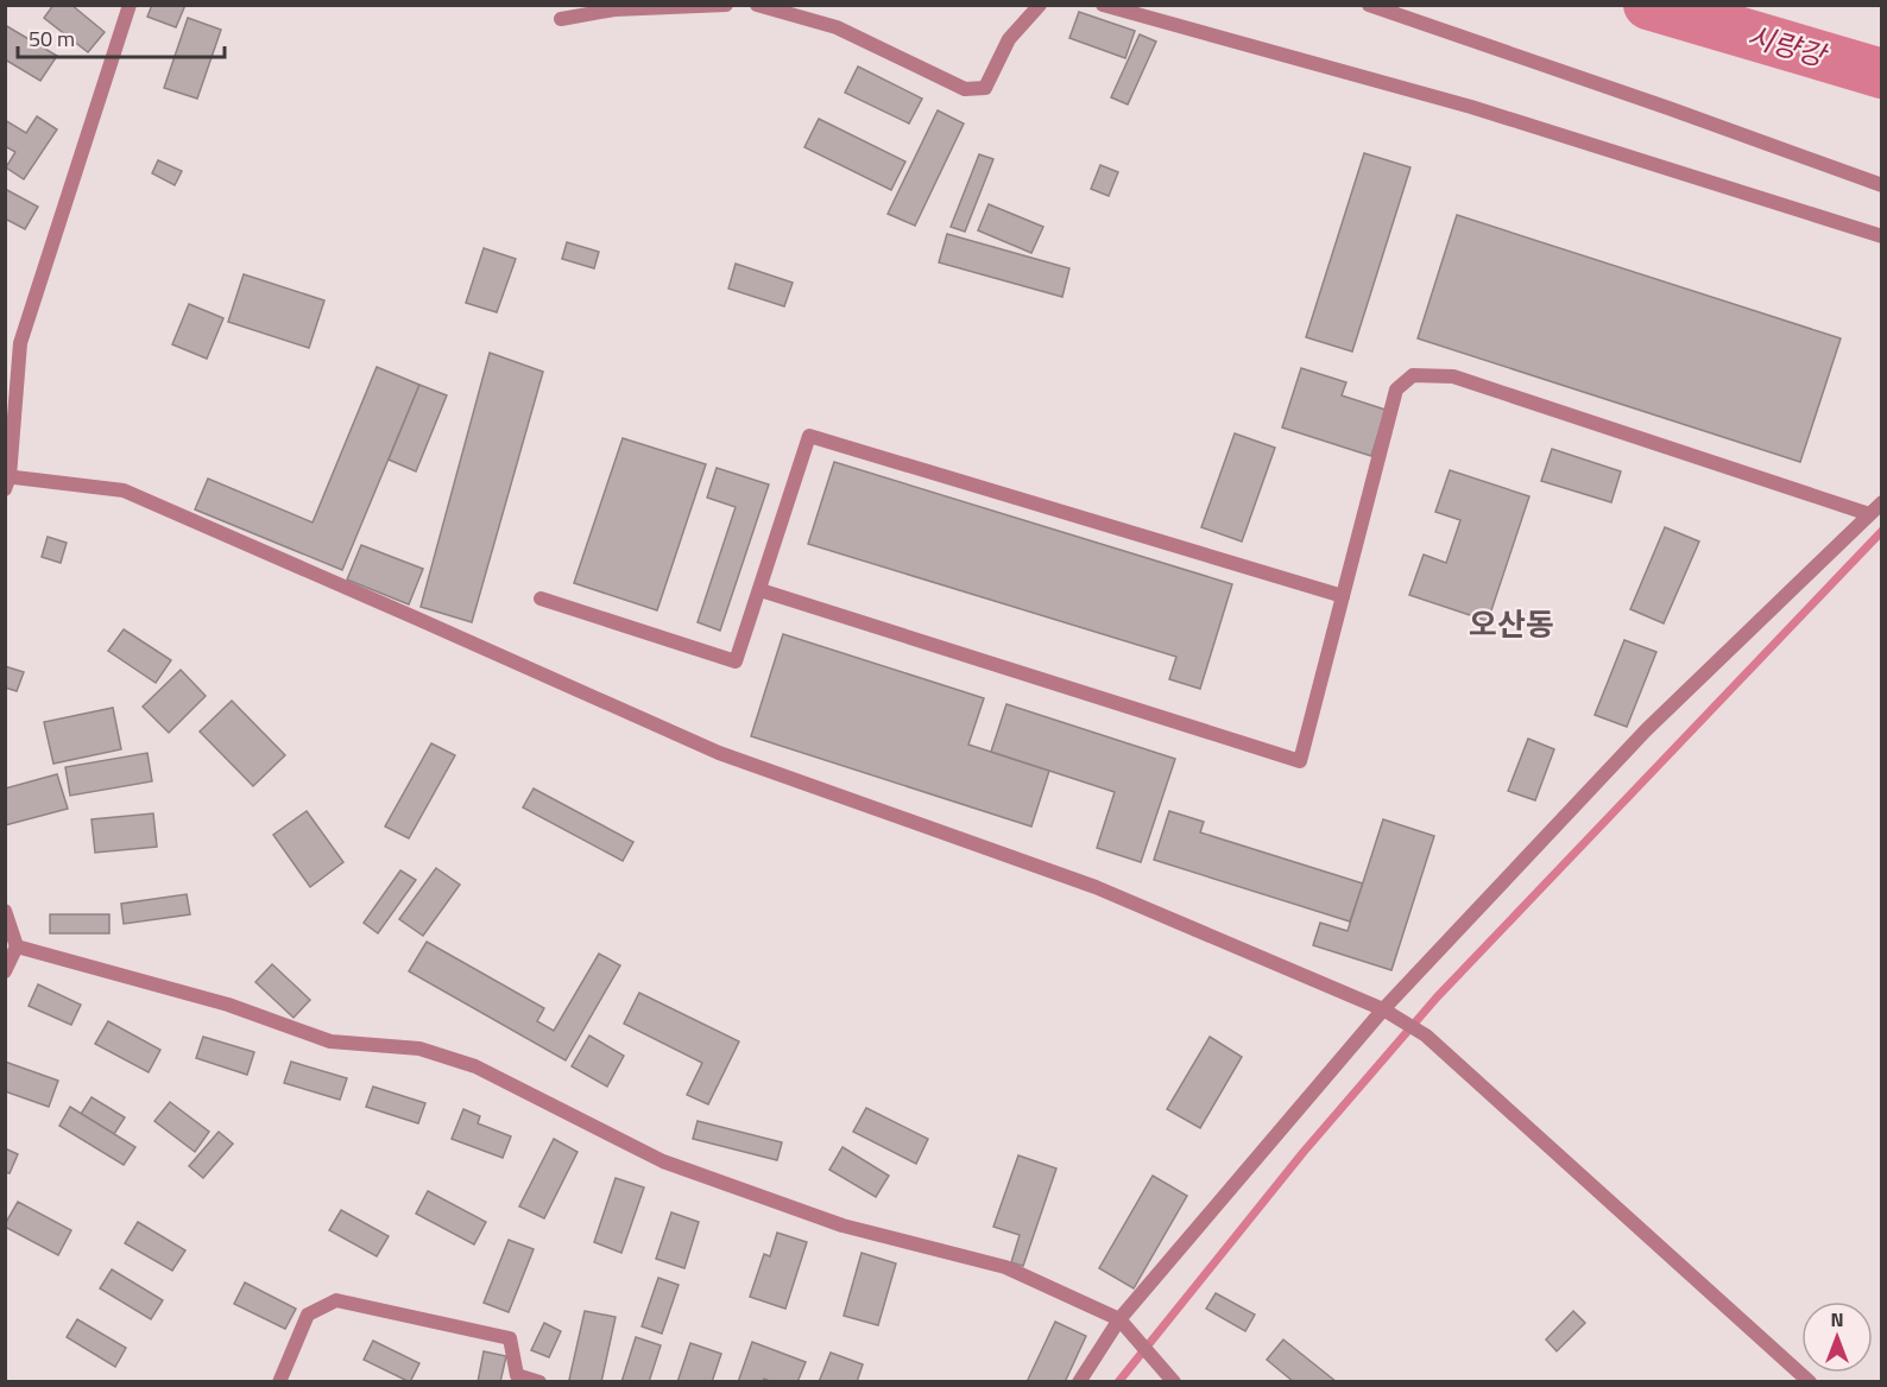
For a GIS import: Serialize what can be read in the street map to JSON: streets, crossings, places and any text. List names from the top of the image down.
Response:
{
  "districts": ["오산동"],
  "water": ["시량강"],
  "scale_bar": "50 m",
  "north": "top"
}
